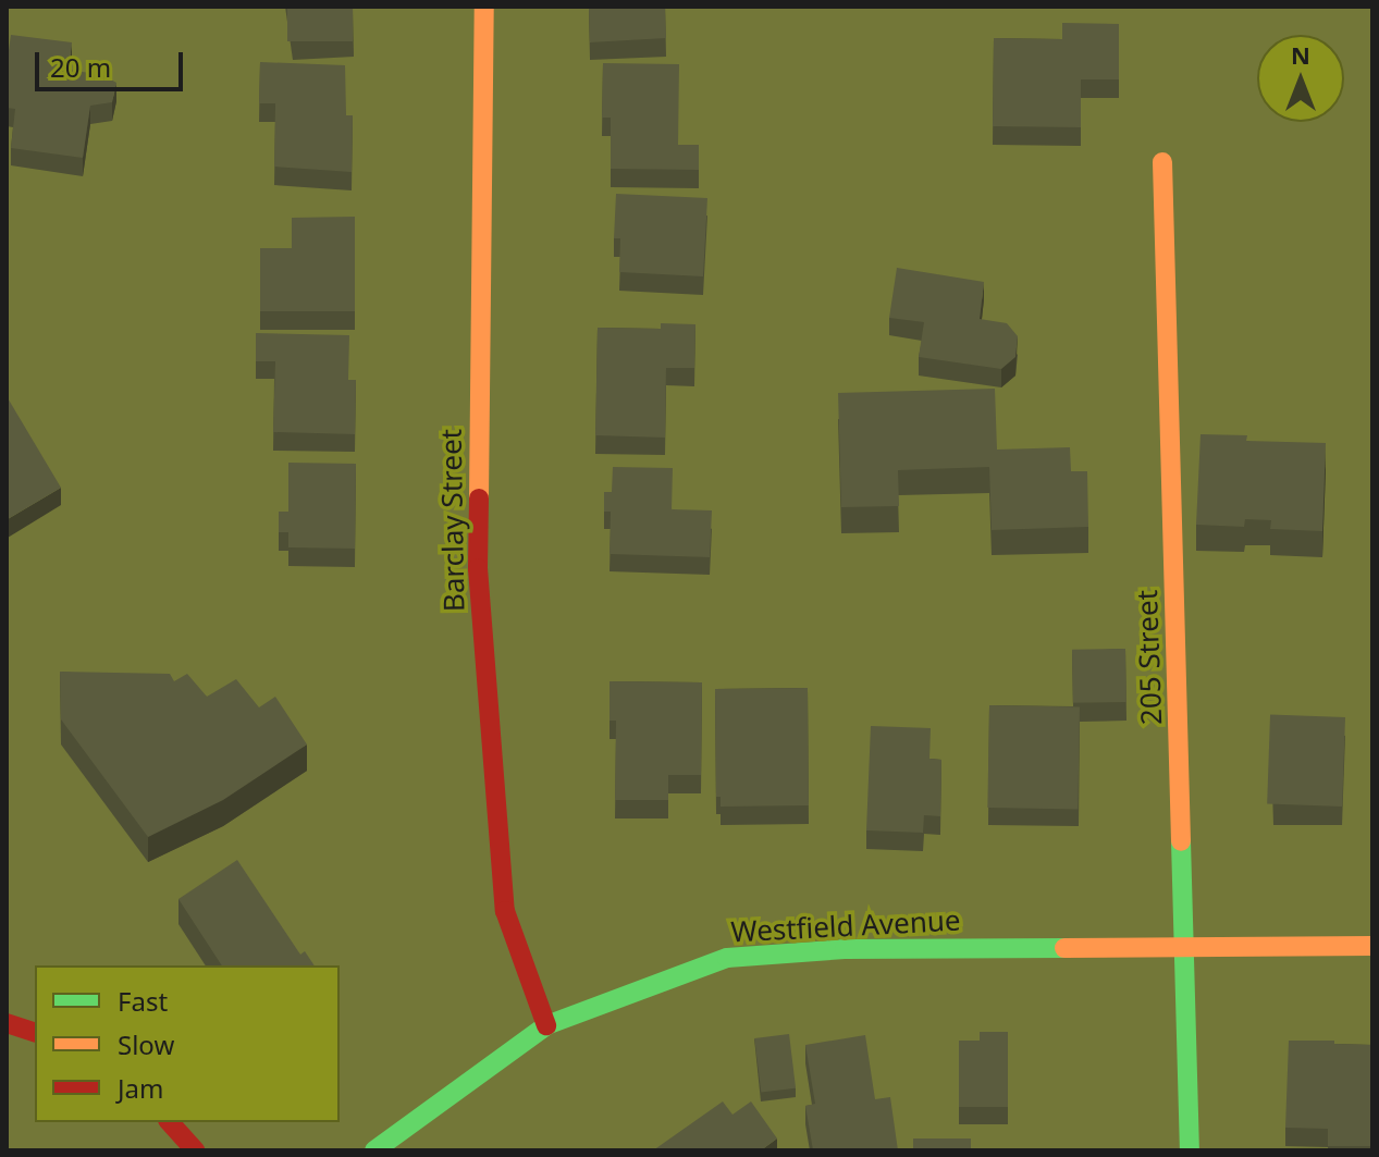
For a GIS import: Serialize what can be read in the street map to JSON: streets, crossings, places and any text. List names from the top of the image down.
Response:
{
  "streets": {
    "street": ["Barclay Street", "205 Street", "Westfield Avenue"]
  },
  "crossings": [
    ["Barclay Street", "Westfield Avenue"],
    ["205 Street", "Westfield Avenue"]
  ],
  "legend": ["Fast", "Slow", "Jam"],
  "scale_bar": "20 m",
  "north": "top"
}
